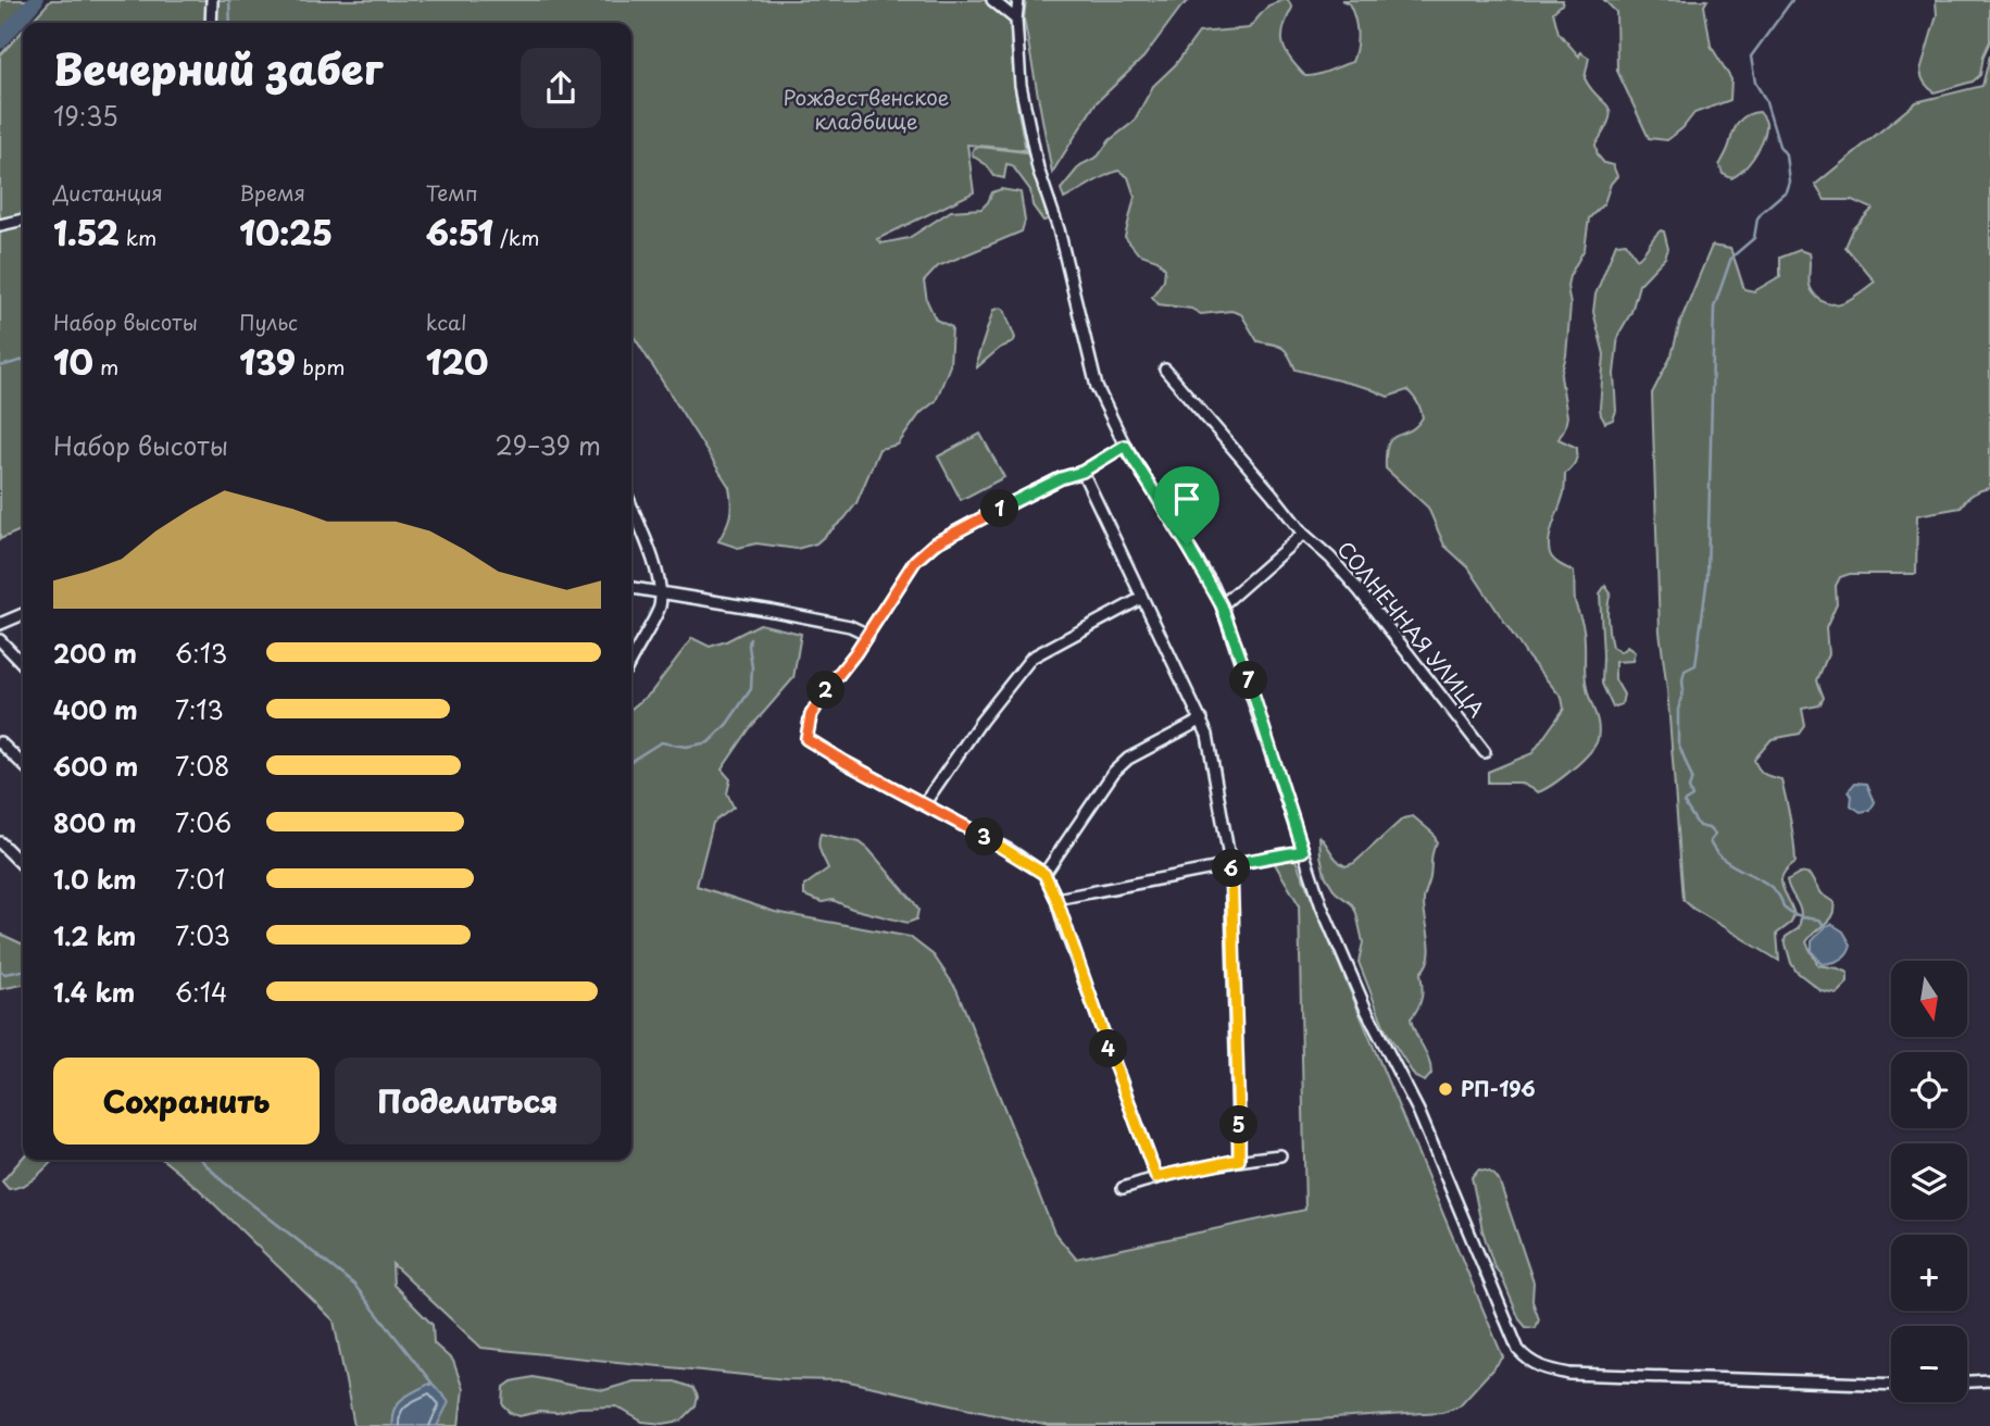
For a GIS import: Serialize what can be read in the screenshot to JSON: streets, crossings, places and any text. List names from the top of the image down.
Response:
{
  "streets": {
    "street": ["СОЛНЕЧНАЯ УЛИЦА"]
  },
  "parks": ["Рождественское кладбище"],
  "places": ["РП-196"],
  "north": "bottom",
  "page": {
    "heading": ["Вечерний забег", "19:35"],
    "stats": [
      ["Дистанция", "1.52 km"],
      ["Время", "10:25"],
      ["Темп", "6:51 /km"],
      ["Набор высоты", "10 m"],
      ["Пульс", "139 bpm"],
      ["kcal", "120"]
    ],
    "chart": ["Набор высоты", "29–39 m"],
    "pins": [
      "1",
      "7",
      "2",
      "3",
      "6",
      "4",
      "5"
    ],
    "list": [
      {
        "name": "200 m",
        "note": "6:13"
      },
      {
        "name": "400 m",
        "note": "7:13"
      },
      {
        "name": "600 m",
        "note": "7:08"
      },
      {
        "name": "800 m",
        "note": "7:06"
      },
      {
        "name": "1.0 km",
        "note": "7:01"
      },
      {
        "name": "1.2 km",
        "note": "7:03"
      },
      {
        "name": "1.4 km",
        "note": "6:14"
      }
    ],
    "map_buttons": ["+", "−"],
    "buttons": ["Сохранить", "Поделиться"]
  }
}
